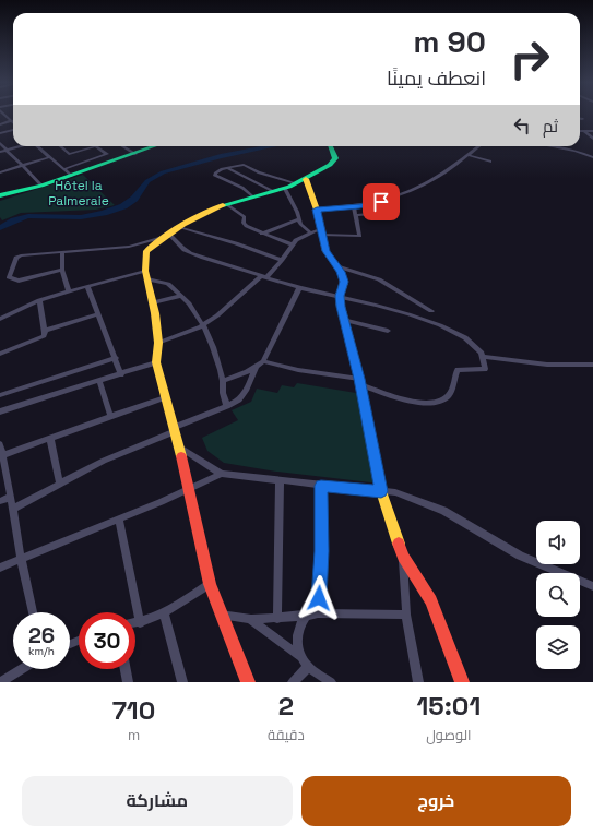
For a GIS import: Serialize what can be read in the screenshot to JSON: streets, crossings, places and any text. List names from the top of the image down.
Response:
{
  "parks": ["Hôtel la Palmeraie"],
  "page": {
    "turn": ["90 m", "انعطف يمينًا"],
    "then": "ثم",
    "speed": "26 km/h",
    "limit": "30",
    "eta": [
      "15:01",
      "الوصول",
      "2",
      "دقيقة",
      "710",
      "m"
    ],
    "buttons": ["خروج", "مشاركة"]
  }
}
